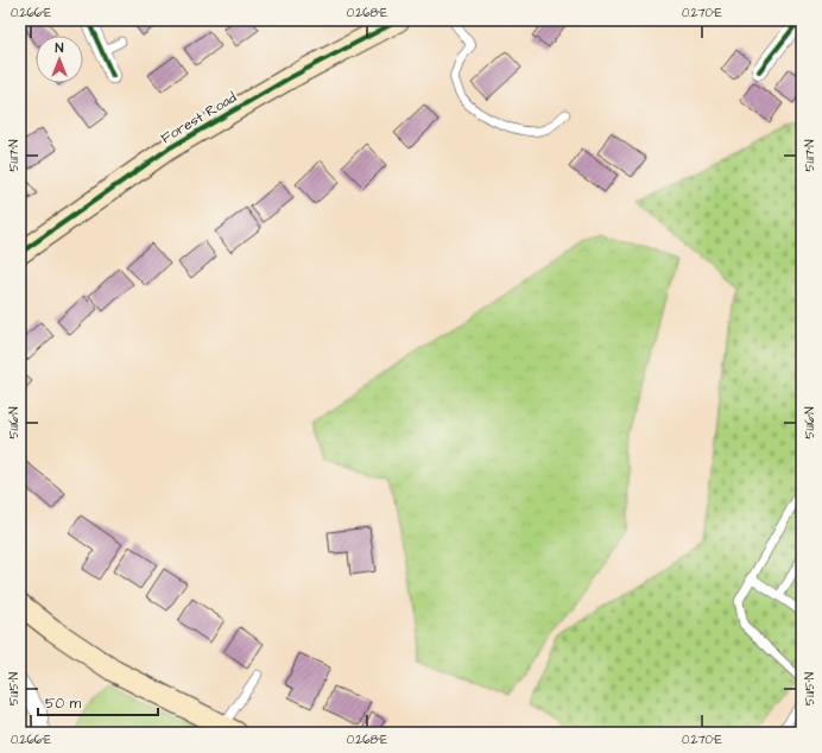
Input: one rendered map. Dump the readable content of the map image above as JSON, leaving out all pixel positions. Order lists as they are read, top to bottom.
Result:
{
  "streets": {
    "street": ["Forest Road"]
  },
  "scale_bar": "50 m",
  "north": "top",
  "coordinates": [
    "0.266°E",
    "0.268°E",
    "0.270°E",
    "51.117°N",
    "51.116°N",
    "51.115°N"
  ]
}
